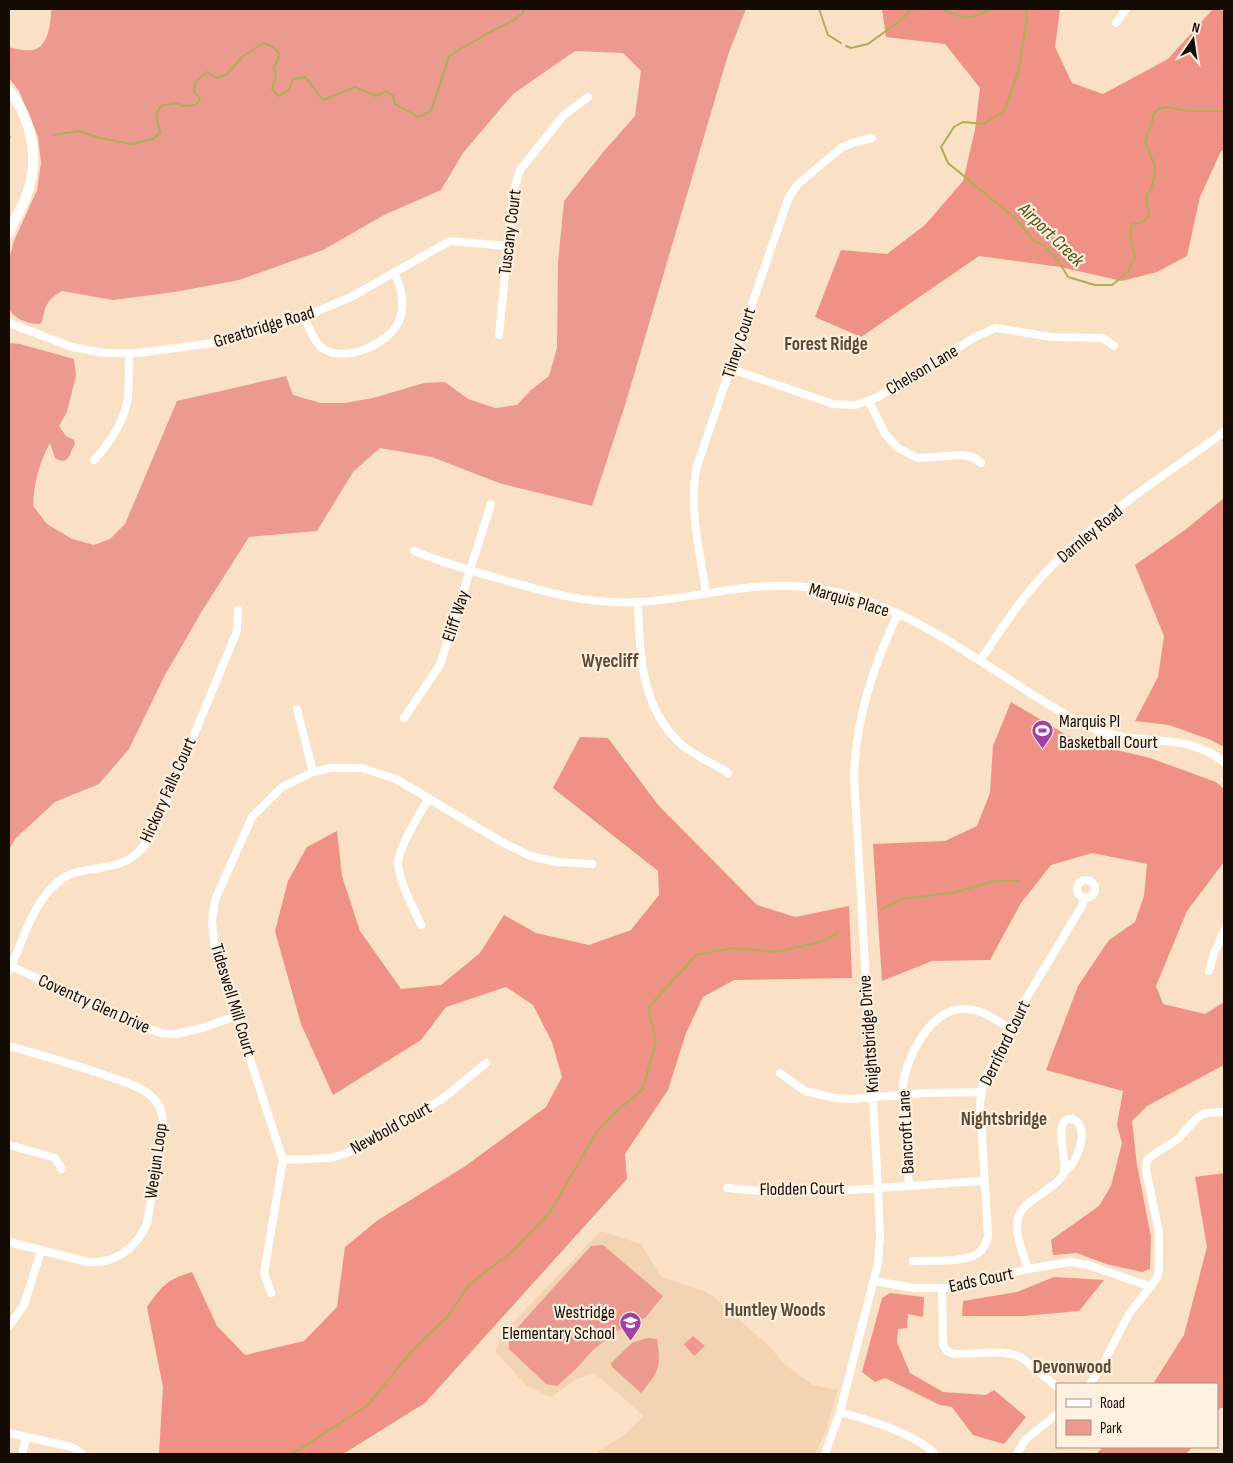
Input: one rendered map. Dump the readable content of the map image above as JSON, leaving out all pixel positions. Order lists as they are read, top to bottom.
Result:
{
  "streets": {
    "street": [
      "Tuscany Court",
      "Greatbridge Road",
      "Tilney Court",
      "Chelson Lane",
      "Darnley Road",
      "Marquis Place",
      "Eliff Way",
      "Hickory Falls Court",
      "Tideswell Mill Court",
      "Coventry Glen Drive",
      "Knightsbridge Drive",
      "Derriford Court",
      "Newbold Court",
      "Bancroft Lane",
      "Weejun Loop",
      "Flodden Court",
      "Eads Court"
    ]
  },
  "crossings": [
    ["Tuscany Court", "Greatbridge Road"],
    ["Tilney Court", "Chelson Lane"],
    ["Tilney Court", "Marquis Place"],
    ["Darnley Road", "Marquis Place"],
    ["Marquis Place", "Eliff Way"],
    ["Marquis Place", "Knightsbridge Drive"],
    ["Hickory Falls Court", "Coventry Glen Drive"],
    ["Tideswell Mill Court", "Coventry Glen Drive"],
    ["Tideswell Mill Court", "Newbold Court"],
    ["Knightsbridge Drive", "Flodden Court"],
    ["Knightsbridge Drive", "Eads Court"],
    ["Derriford Court", "Bancroft Lane"],
    ["Derriford Court", "Flodden Court"],
    ["Bancroft Lane", "Flodden Court"]
  ],
  "districts": [
    "Forest Ridge",
    "Wyecliff",
    "Nightsbridge",
    "Huntley Woods",
    "Devonwood"
  ],
  "water": ["Airport Creek"],
  "places": {
    "sports": ["Marquis Pl Basketball Court"],
    "school or university": ["Westridge Elementary School"]
  },
  "legend": ["Road", "Park"],
  "north": "top"
}
